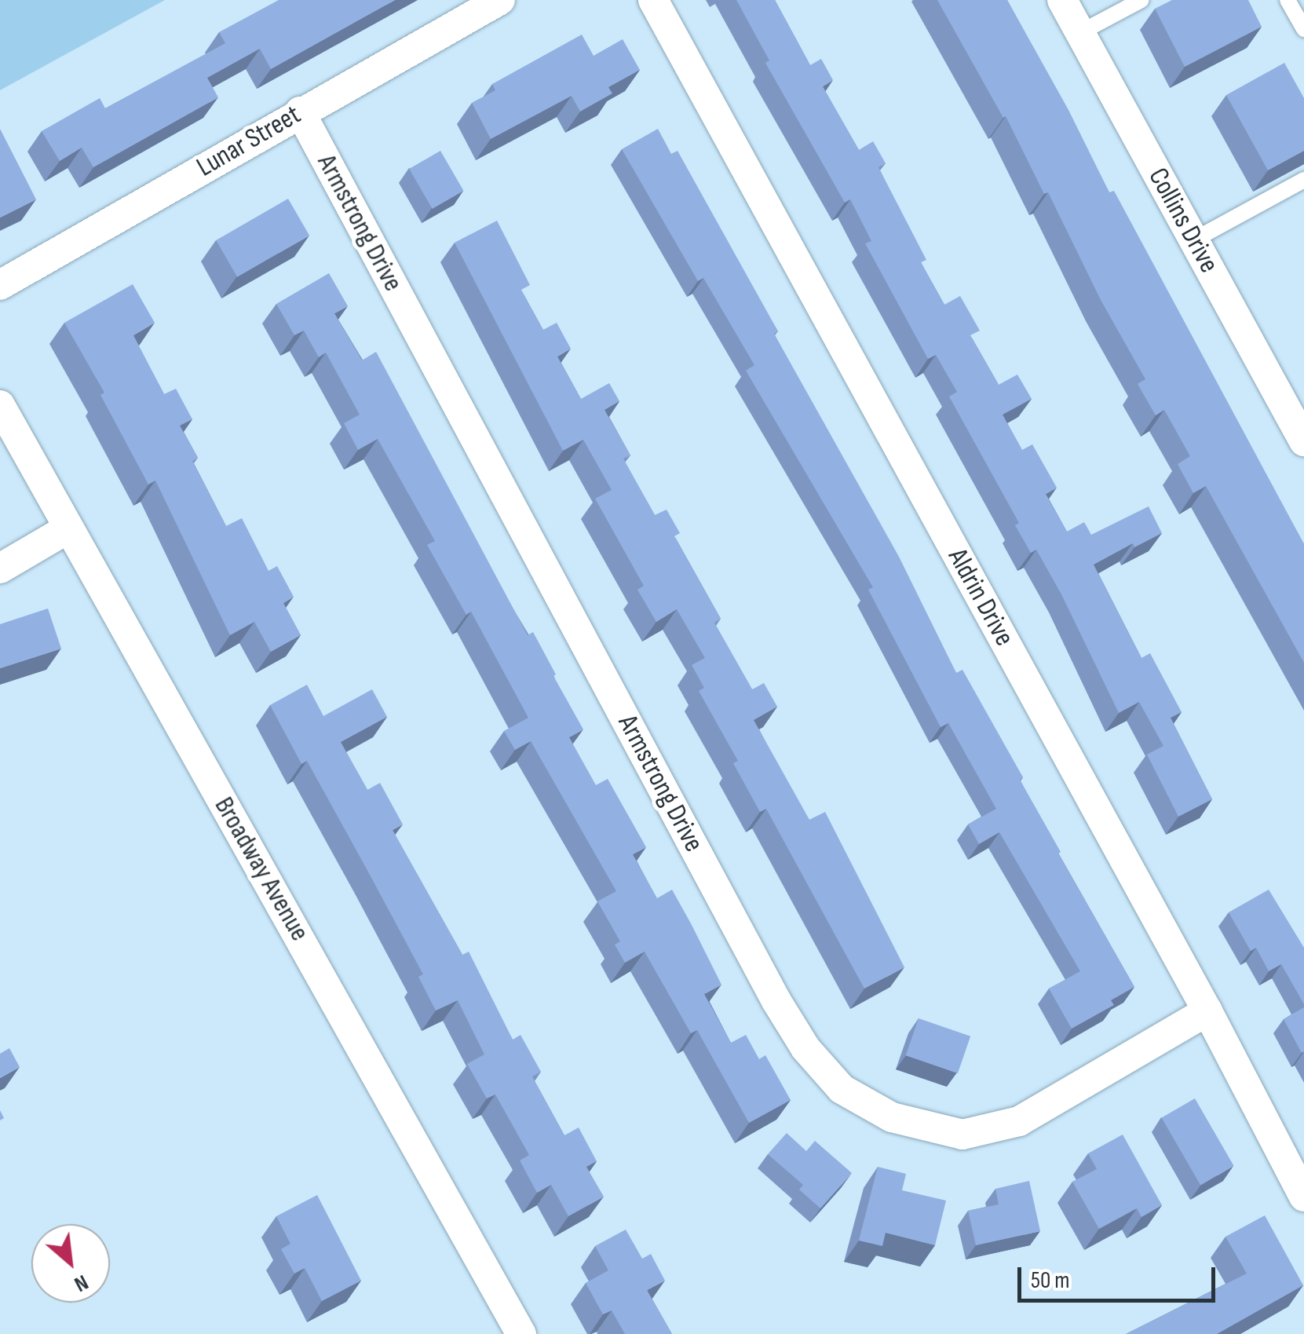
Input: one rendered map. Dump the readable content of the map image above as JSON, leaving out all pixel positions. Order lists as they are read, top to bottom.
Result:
{
  "streets": {
    "street": [
      "Lunar Street",
      "Collins Drive",
      "Armstrong Drive",
      "Aldrin Drive",
      "Broadway Avenue"
    ]
  },
  "crossings": [
    ["Lunar Street", "Armstrong Drive"],
    ["Armstrong Drive", "Aldrin Drive"]
  ],
  "scale_bar": "50 m",
  "north": "bottom right"
}
